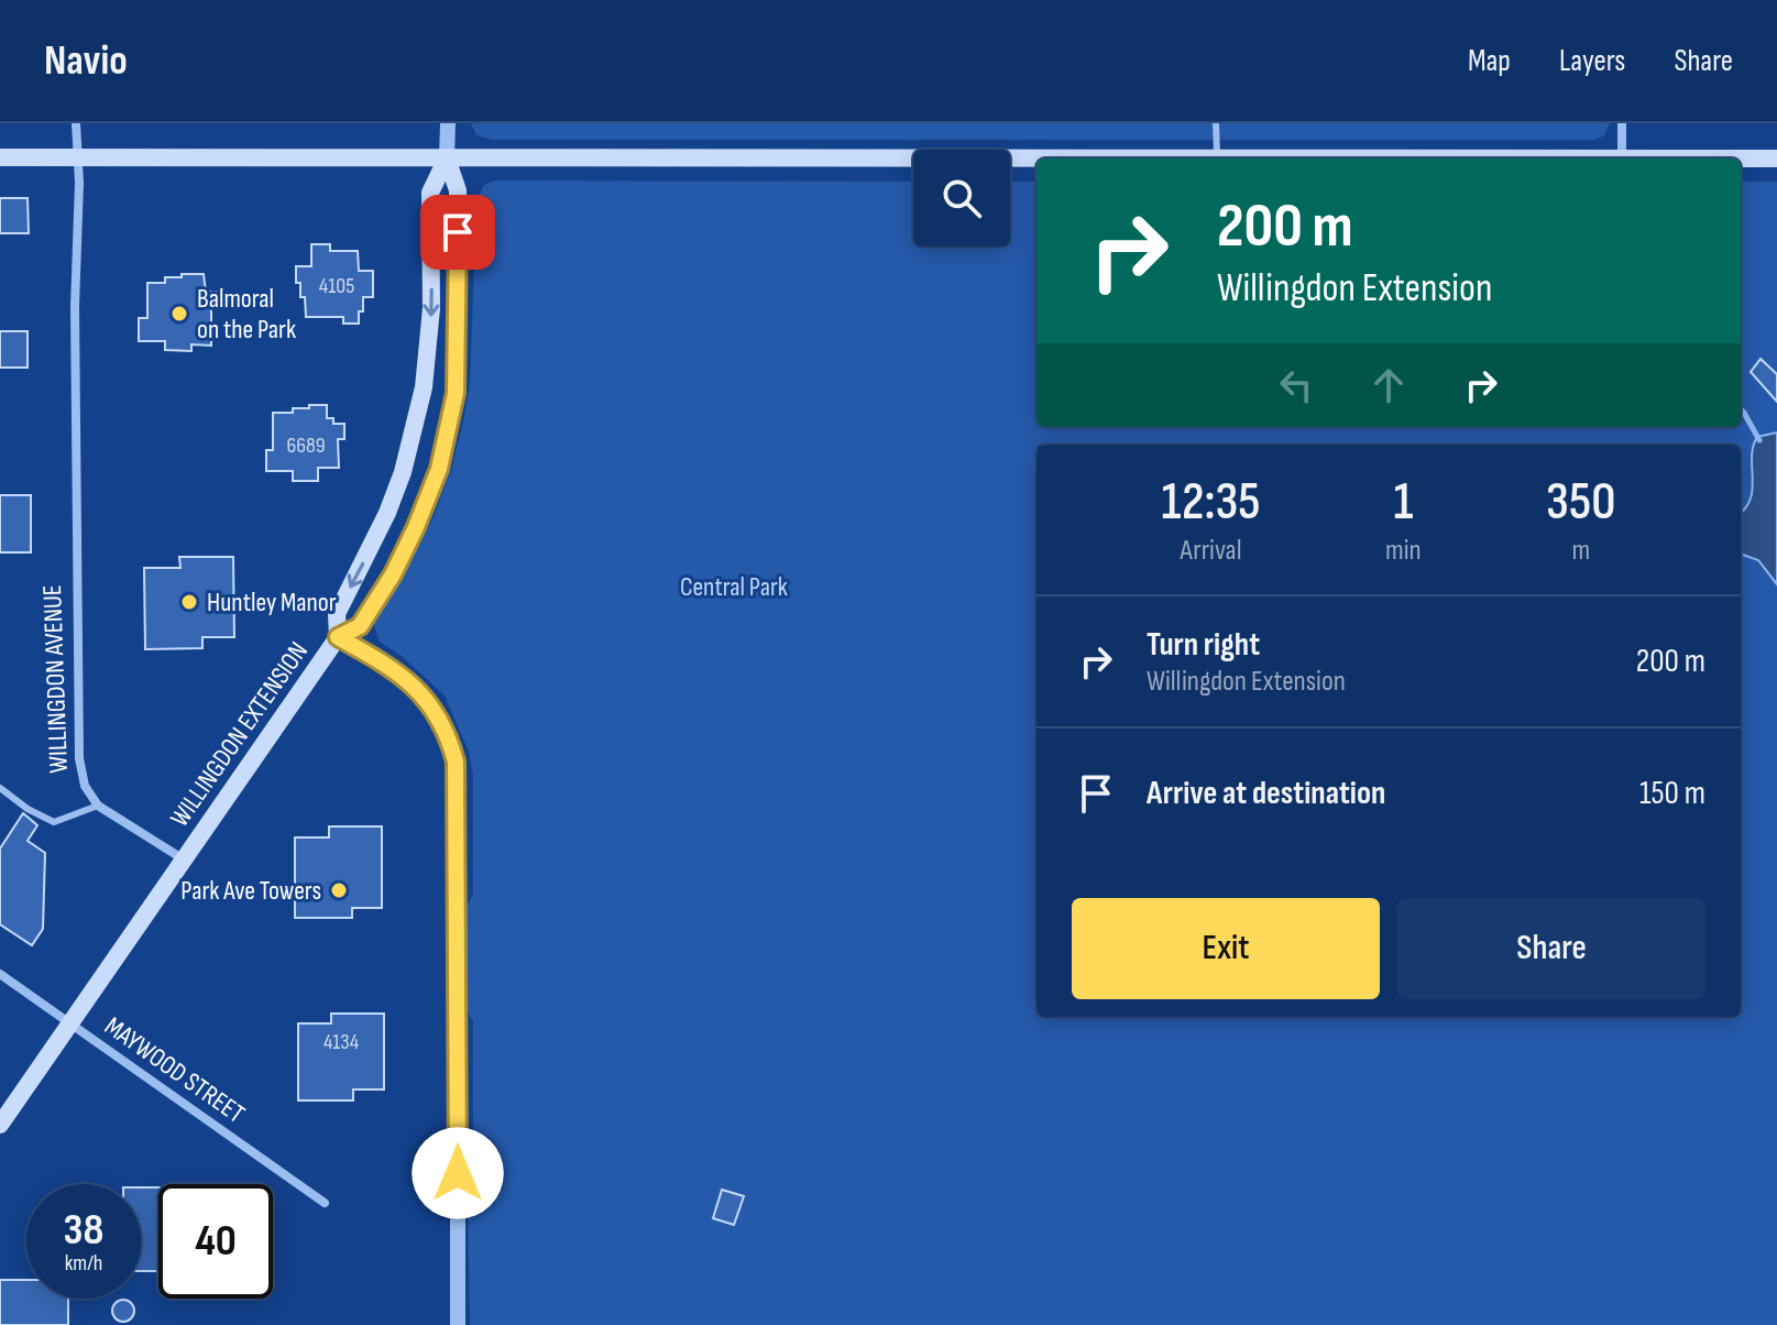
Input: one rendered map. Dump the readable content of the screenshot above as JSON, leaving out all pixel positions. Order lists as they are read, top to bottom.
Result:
{
  "streets": {
    "main road": ["WILLINGDON EXTENSION"],
    "street": ["WILLINGDON AVENUE", "MAYWOOD STREET"]
  },
  "parks": ["Central Park"],
  "places": ["Balmoral on the Park", "Huntley Manor", "Park Ave Towers"],
  "house_numbers": ["4105", "6689", "4134"],
  "page": {
    "header": "Navio",
    "nav": ["Map", "Layers", "Share"],
    "turn": ["200 m", "Willingdon Extension"],
    "eta": [
      "12:35",
      "Arrival",
      "1",
      "min",
      "350",
      "m"
    ],
    "list": [
      {
        "name": "Turn right",
        "note": "Willingdon Extension",
        "value": "200 m"
      },
      {
        "name": "Arrive at destination",
        "value": "150 m"
      }
    ],
    "buttons": ["Exit", "Share"],
    "speed": "38 km/h",
    "limit": "40"
  }
}
